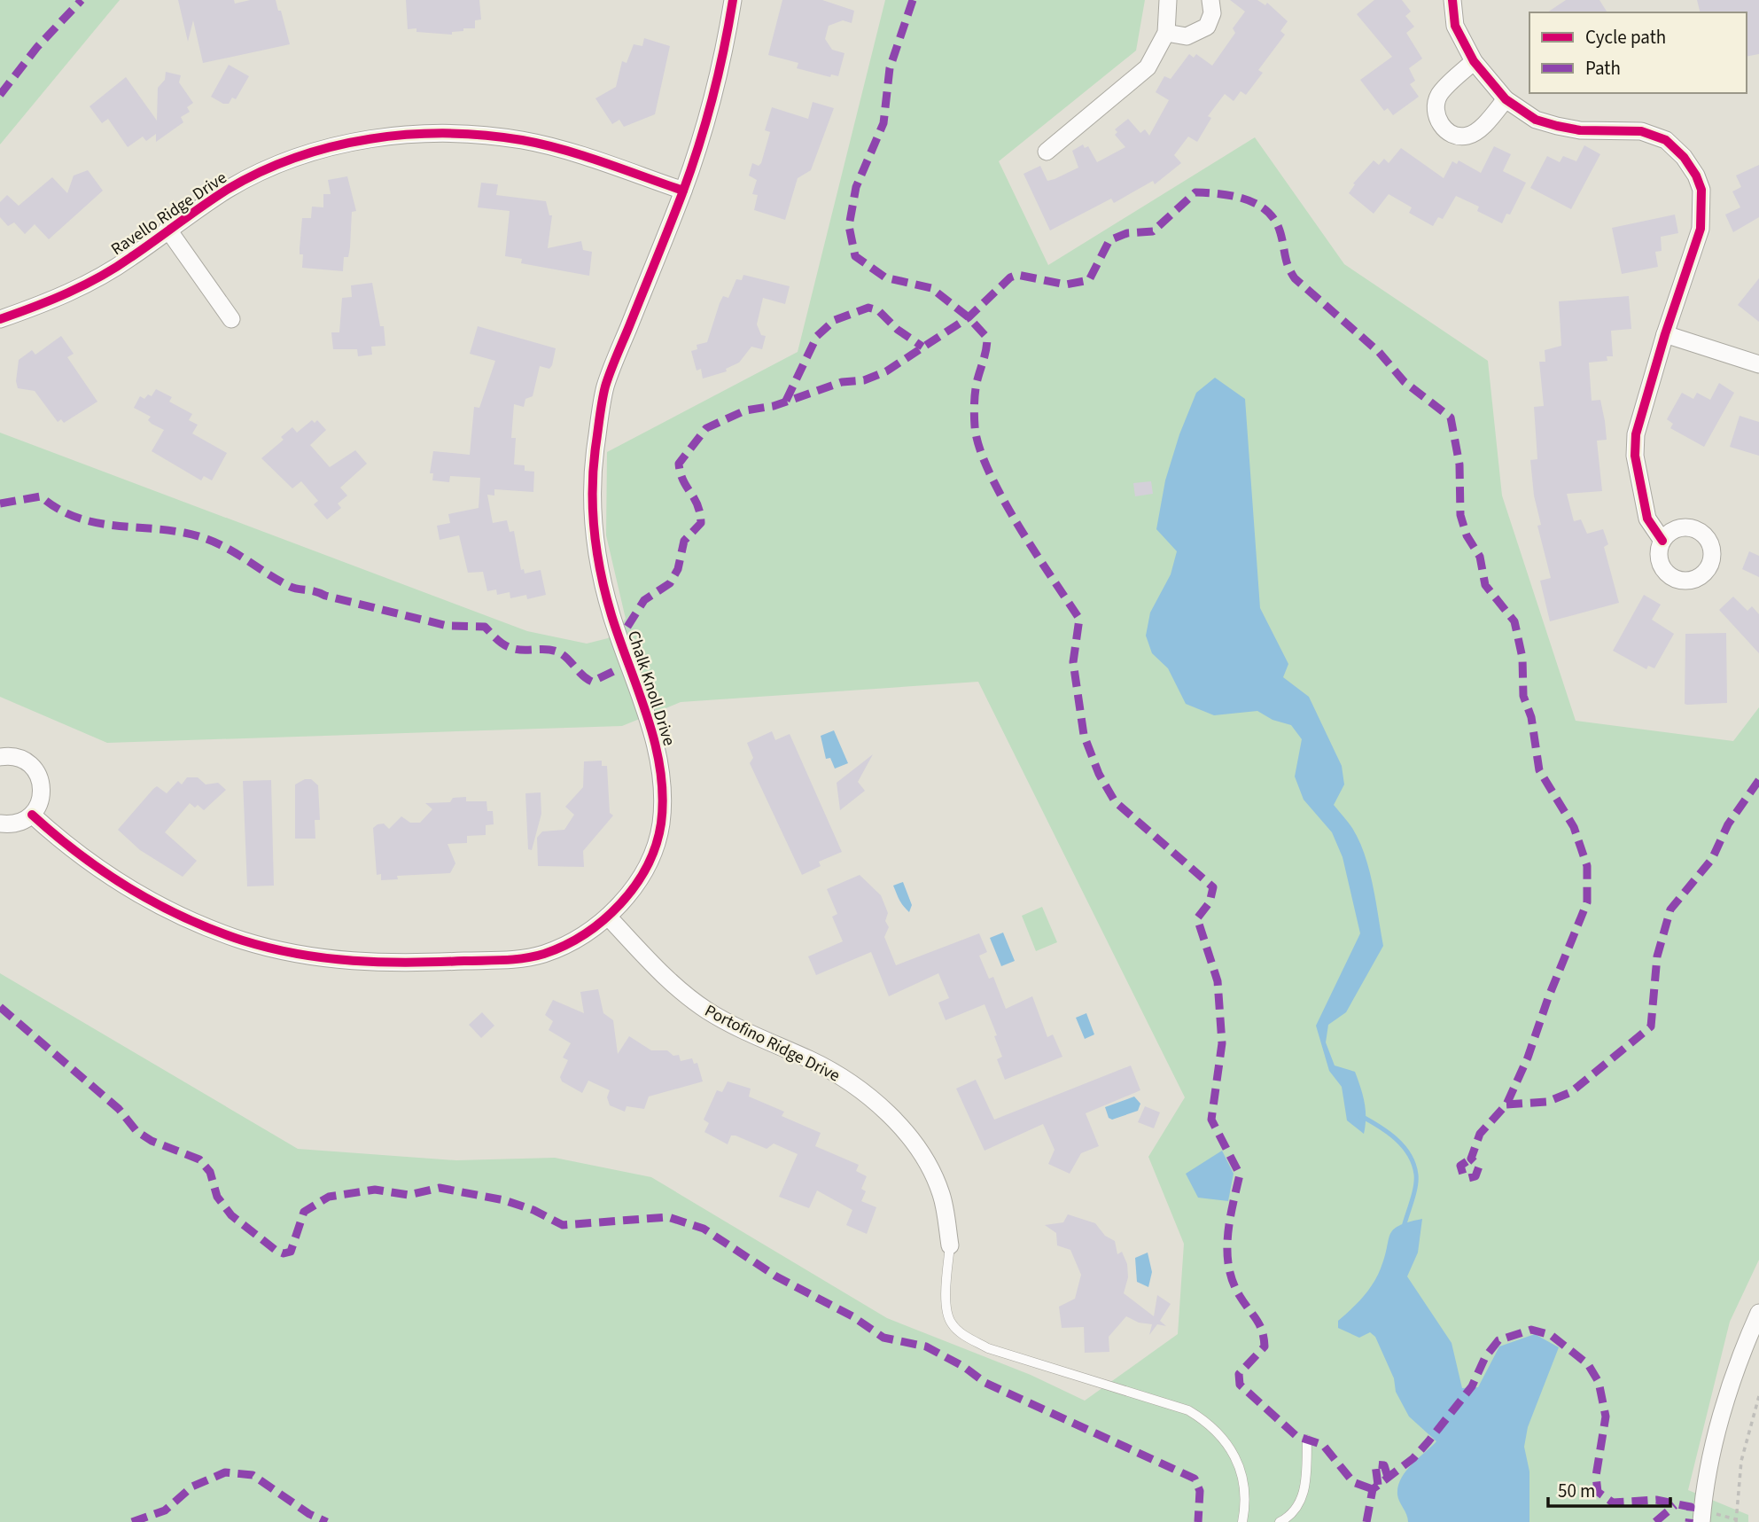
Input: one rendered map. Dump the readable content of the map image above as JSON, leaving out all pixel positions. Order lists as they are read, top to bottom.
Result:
{
  "streets": {
    "street": ["Ravello Ridge Drive", "Chalk Knoll Drive", "Portofino Ridge Drive"]
  },
  "crossings": [
    ["Ravello Ridge Drive", "Chalk Knoll Drive"],
    ["Chalk Knoll Drive", "Portofino Ridge Drive"]
  ],
  "legend": ["Cycle path", "Path"],
  "scale_bar": "50 m"
}
